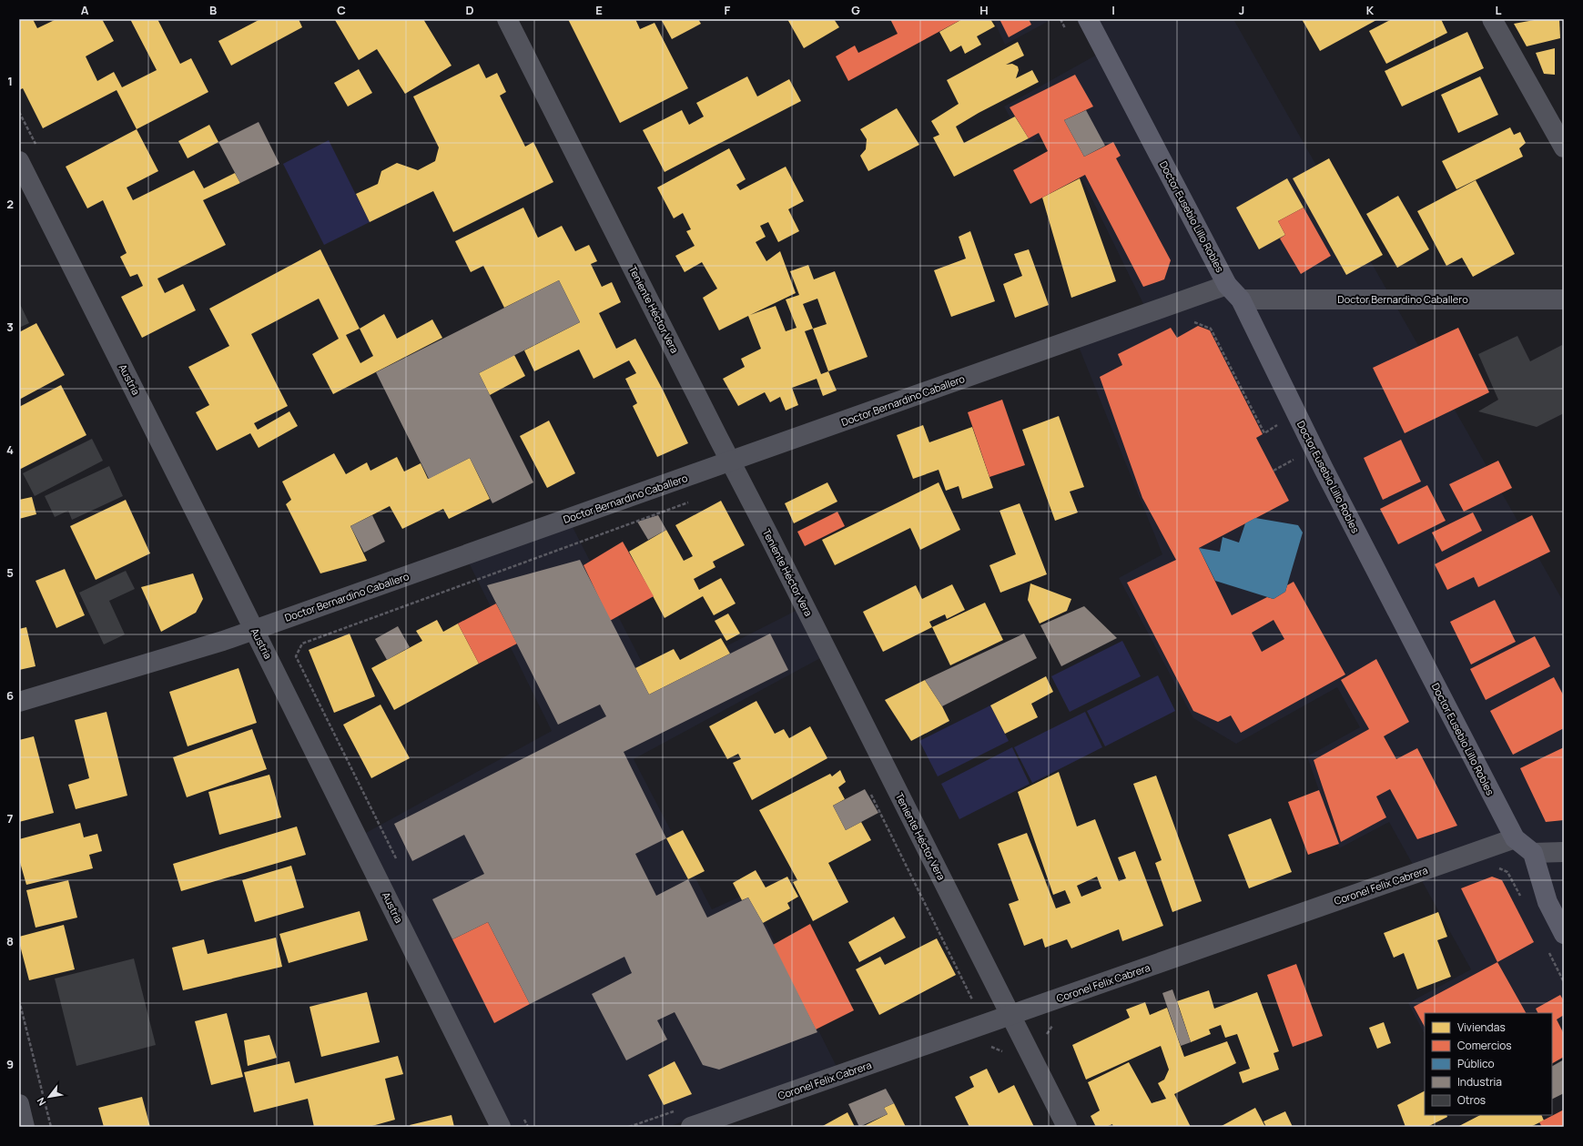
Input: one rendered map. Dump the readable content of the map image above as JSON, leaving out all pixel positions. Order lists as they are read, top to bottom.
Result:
{
  "streets": {
    "main road": ["Doctor Eusebio Lillo Robles"],
    "street": [
      "Doctor Bernardino Caballero",
      "Teniente Héctor Vera",
      "Austria",
      "Coronel Felix Cabrera"
    ]
  },
  "crossings": [
    ["Doctor Eusebio Lillo Robles", "Doctor Bernardino Caballero"],
    ["Doctor Eusebio Lillo Robles", "Coronel Felix Cabrera"],
    ["Doctor Bernardino Caballero", "Teniente Héctor Vera"],
    ["Doctor Bernardino Caballero", "Austria"],
    ["Teniente Héctor Vera", "Coronel Felix Cabrera"]
  ],
  "legend": [
    "Viviendas",
    "Comercios",
    "Público",
    "Industria",
    "Otros"
  ],
  "north": "bottom left",
  "grid": {
    "columns": [
      "A",
      "B",
      "C",
      "D",
      "E",
      "F",
      "G",
      "H",
      "I",
      "J",
      "K",
      "L"
    ],
    "rows": [
      "1",
      "2",
      "3",
      "4",
      "5",
      "6",
      "7",
      "8",
      "9"
    ]
  }
}
